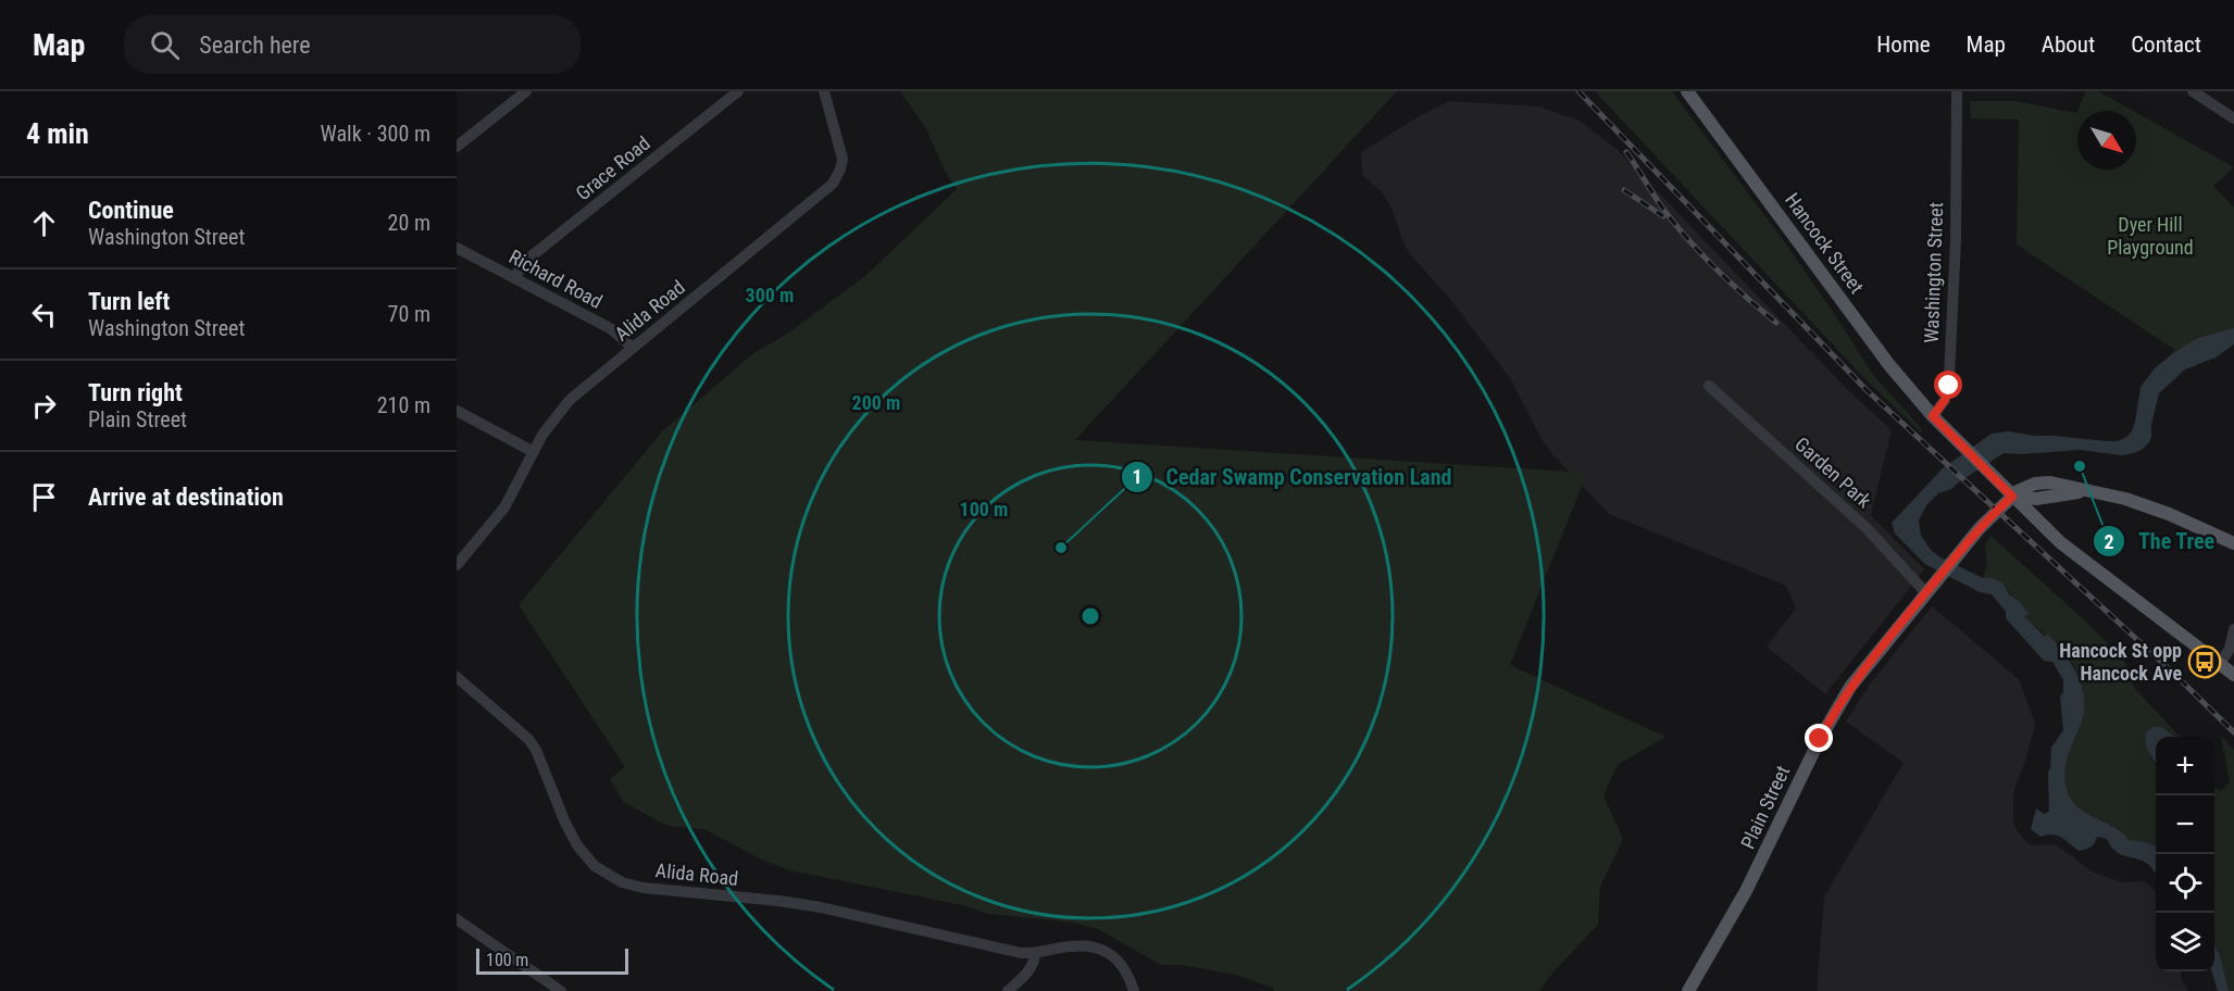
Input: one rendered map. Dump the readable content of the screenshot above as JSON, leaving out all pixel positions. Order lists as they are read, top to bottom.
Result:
{
  "streets": {
    "main road": ["Hancock Street", "Plain Street"],
    "street": [
      "Grace Road",
      "Washington Street",
      "Richard Road",
      "Alida Road",
      "Garden Park"
    ]
  },
  "crossings": [
    ["Grace Road", "Richard Road"],
    ["Hancock Street", "Washington Street"],
    ["Richard Road", "Alida Road"],
    ["Garden Park", "Plain Street"]
  ],
  "parks": ["Dyer Hill Playground"],
  "places": {
    "other": ["The Tree", "Cedar Swamp Conservation Land"],
    "bus stop": ["Hancock St opp Hancock Ave"]
  },
  "scale_bar": "100 m",
  "north": "bottom right",
  "page": {
    "header": "Map",
    "search": "Search here",
    "nav": [
      "Home",
      "Map",
      "About",
      "Contact"
    ],
    "heading": ["4 min", "Walk · 300 m"],
    "list": [
      ["Continue", "Washington Street", "20 m"],
      ["Turn left", "Washington Street", "70 m"],
      ["Turn right", "Plain Street", "210 m"],
      "Arrive at destination"
    ],
    "map_buttons": ["+", "−"],
    "scale": "100 m"
  },
  "rings": ["300 m", "200 m", "100 m"]
}
